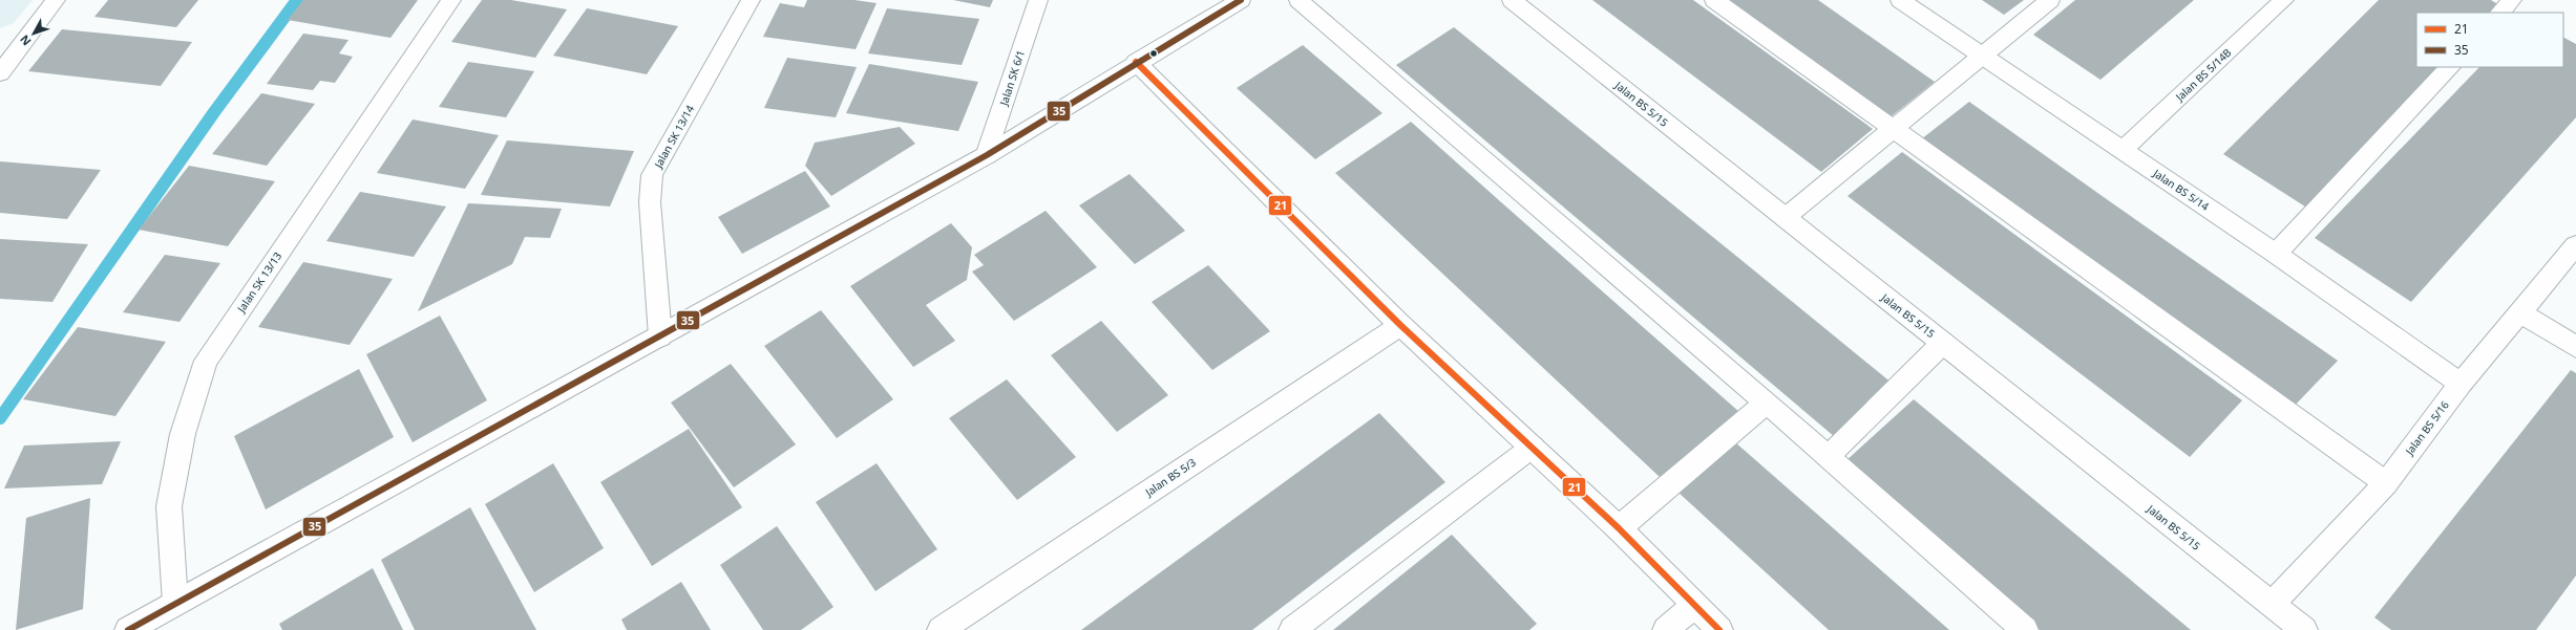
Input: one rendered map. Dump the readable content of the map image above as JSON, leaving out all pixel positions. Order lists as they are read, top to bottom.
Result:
{
  "streets": {
    "street": [
      "Jalan BS 5/14B",
      "Jalan SK 6/1",
      "Jalan BS 5/15",
      "Jalan SK 13/14",
      "Jalan BS 5/14",
      "Jalan SK 13/13",
      "Jalan BS 5/16",
      "Jalan BS 5/3"
    ]
  },
  "crossings": [
    ["Jalan BS 5/14B", "Jalan BS 5/14"],
    ["Jalan BS 5/15", "Jalan BS 5/16"],
    ["Jalan BS 5/14", "Jalan BS 5/16"]
  ],
  "lines": ["transit line 35", "transit line 21"],
  "legend": ["21", "35"],
  "north": "bottom left"
}
